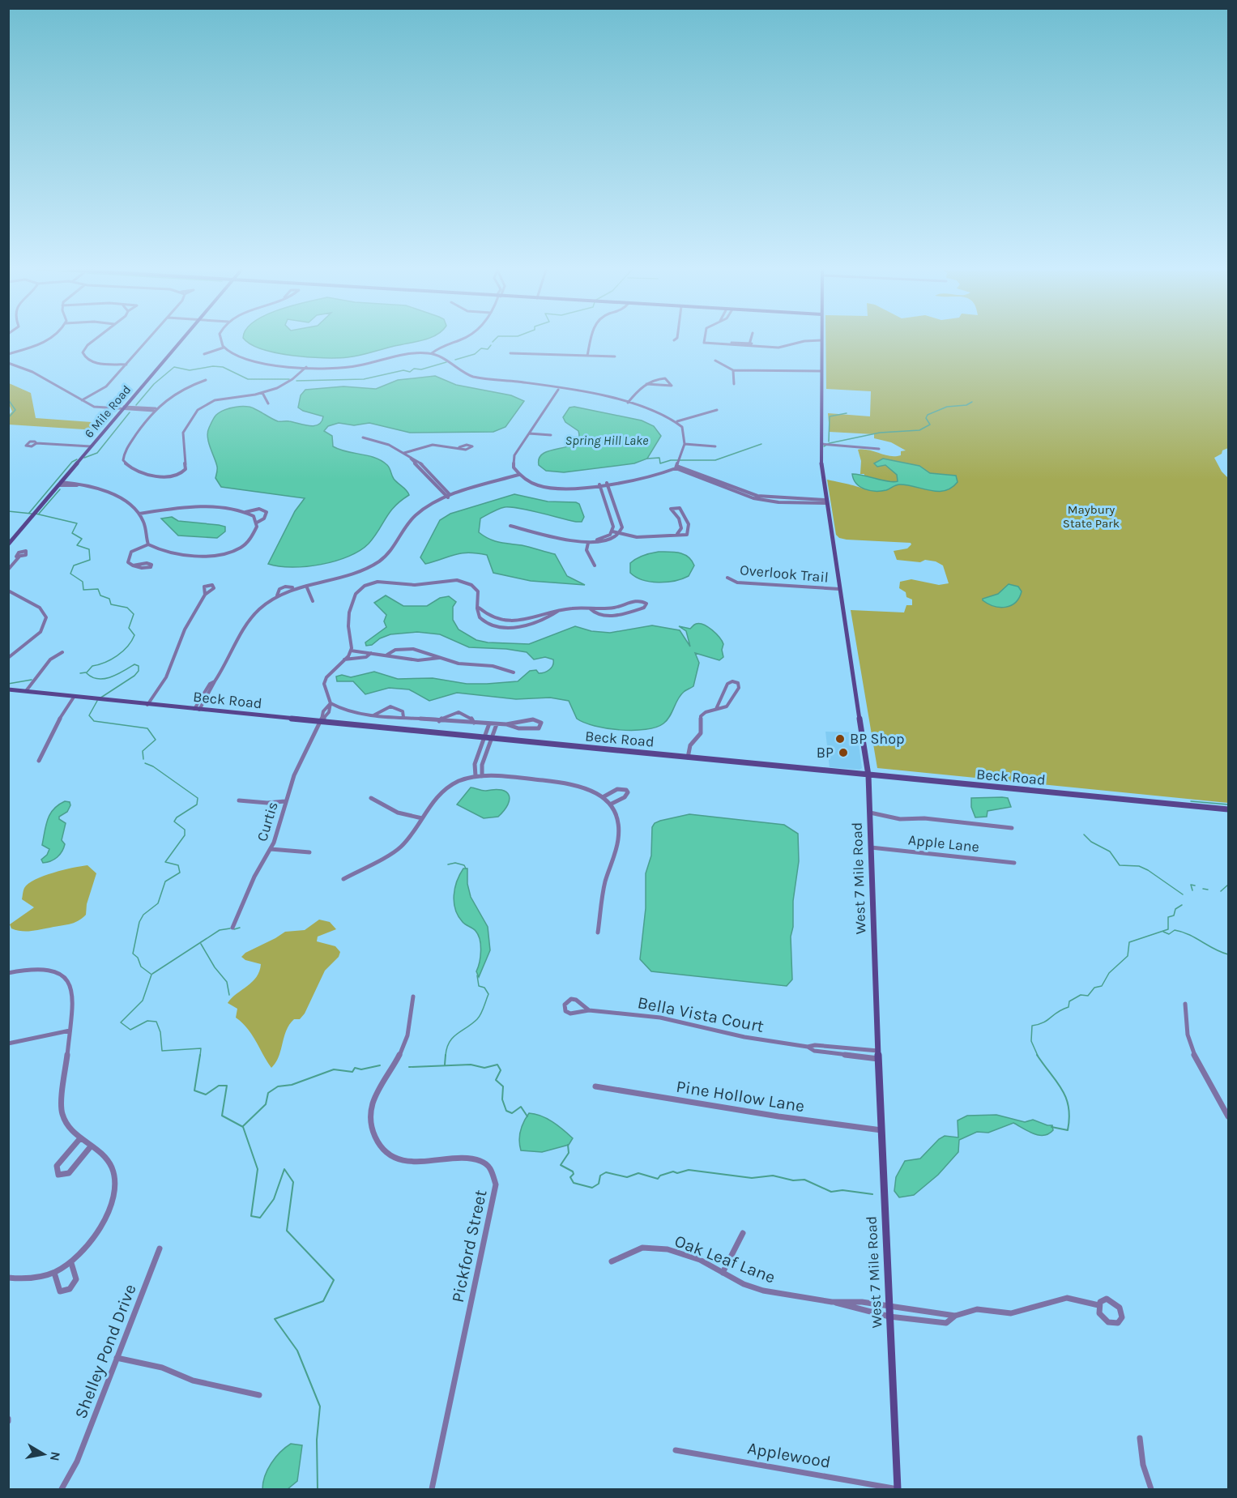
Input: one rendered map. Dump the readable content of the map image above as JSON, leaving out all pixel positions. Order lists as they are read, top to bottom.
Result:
{
  "streets": {
    "street": [
      "6 Mile Road",
      "Overlook Trail",
      "Beck Road",
      "Curtis",
      "Apple Lane",
      "West 7 Mile Road",
      "Bella Vista Court",
      "Pine Hollow Lane",
      "Pickford Street",
      "Oak Leaf Lane",
      "Shelley Pond Drive",
      "Applewood"
    ]
  },
  "crossings": [
    ["Overlook Trail", "West 7 Mile Road"],
    ["Beck Road", "Curtis"],
    ["Beck Road", "West 7 Mile Road"],
    ["Apple Lane", "West 7 Mile Road"],
    ["West 7 Mile Road", "Bella Vista Court"],
    ["West 7 Mile Road", "Pine Hollow Lane"],
    ["West 7 Mile Road", "Oak Leaf Lane"],
    ["West 7 Mile Road", "Applewood"]
  ],
  "water": ["Spring Hill Lake"],
  "parks": ["Maybury State Park"],
  "places": ["BP Shop", "BP"],
  "north": "right"
}
